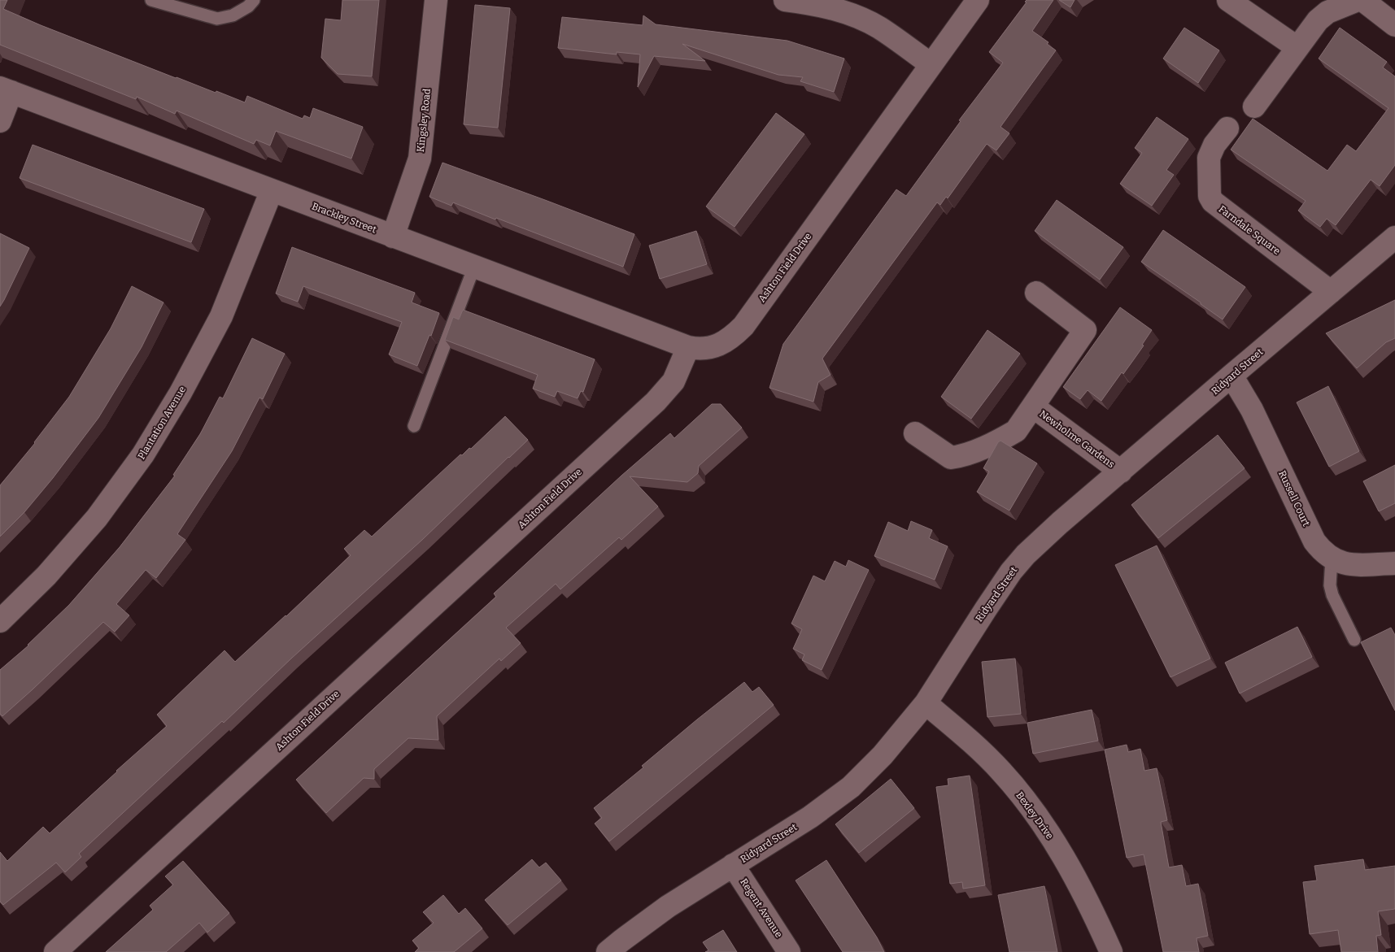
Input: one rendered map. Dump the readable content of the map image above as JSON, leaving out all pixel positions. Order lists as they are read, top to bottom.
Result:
{
  "streets": {
    "street": [
      "Kingsley Road",
      "Brackley Street",
      "Farndale Square",
      "Ashton Field Drive",
      "Ridyard Street",
      "Plantation Avenue",
      "Newholme Gardens",
      "Russell Court",
      "Bexley Drive",
      "Regent Avenue"
    ]
  },
  "crossings": [
    ["Kingsley Road", "Brackley Street"],
    ["Brackley Street", "Ashton Field Drive"],
    ["Brackley Street", "Plantation Avenue"],
    ["Farndale Square", "Ridyard Street"],
    ["Ridyard Street", "Newholme Gardens"],
    ["Ridyard Street", "Russell Court"],
    ["Ridyard Street", "Bexley Drive"],
    ["Ridyard Street", "Regent Avenue"]
  ]
}
